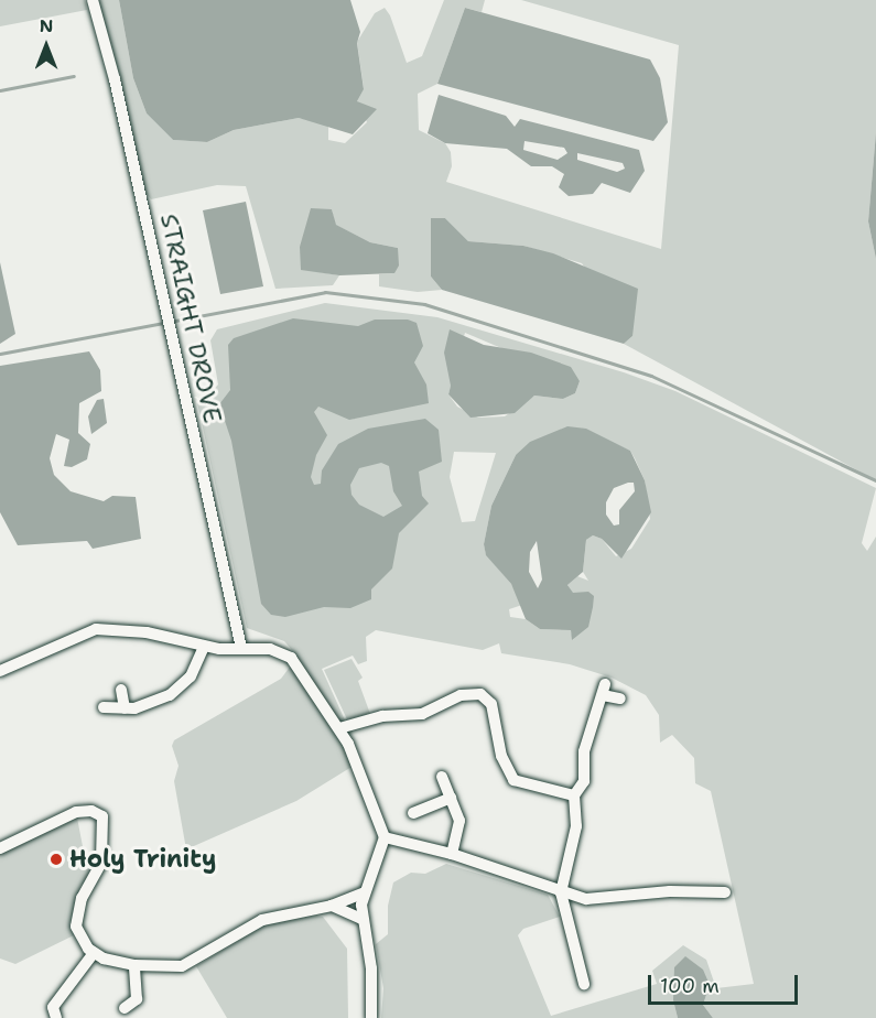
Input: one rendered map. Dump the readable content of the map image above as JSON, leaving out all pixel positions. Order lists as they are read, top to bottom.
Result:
{
  "streets": {
    "street": ["STRAIGHT DROVE"]
  },
  "places": ["Holy Trinity"],
  "scale_bar": "100 m",
  "north": "top"
}
